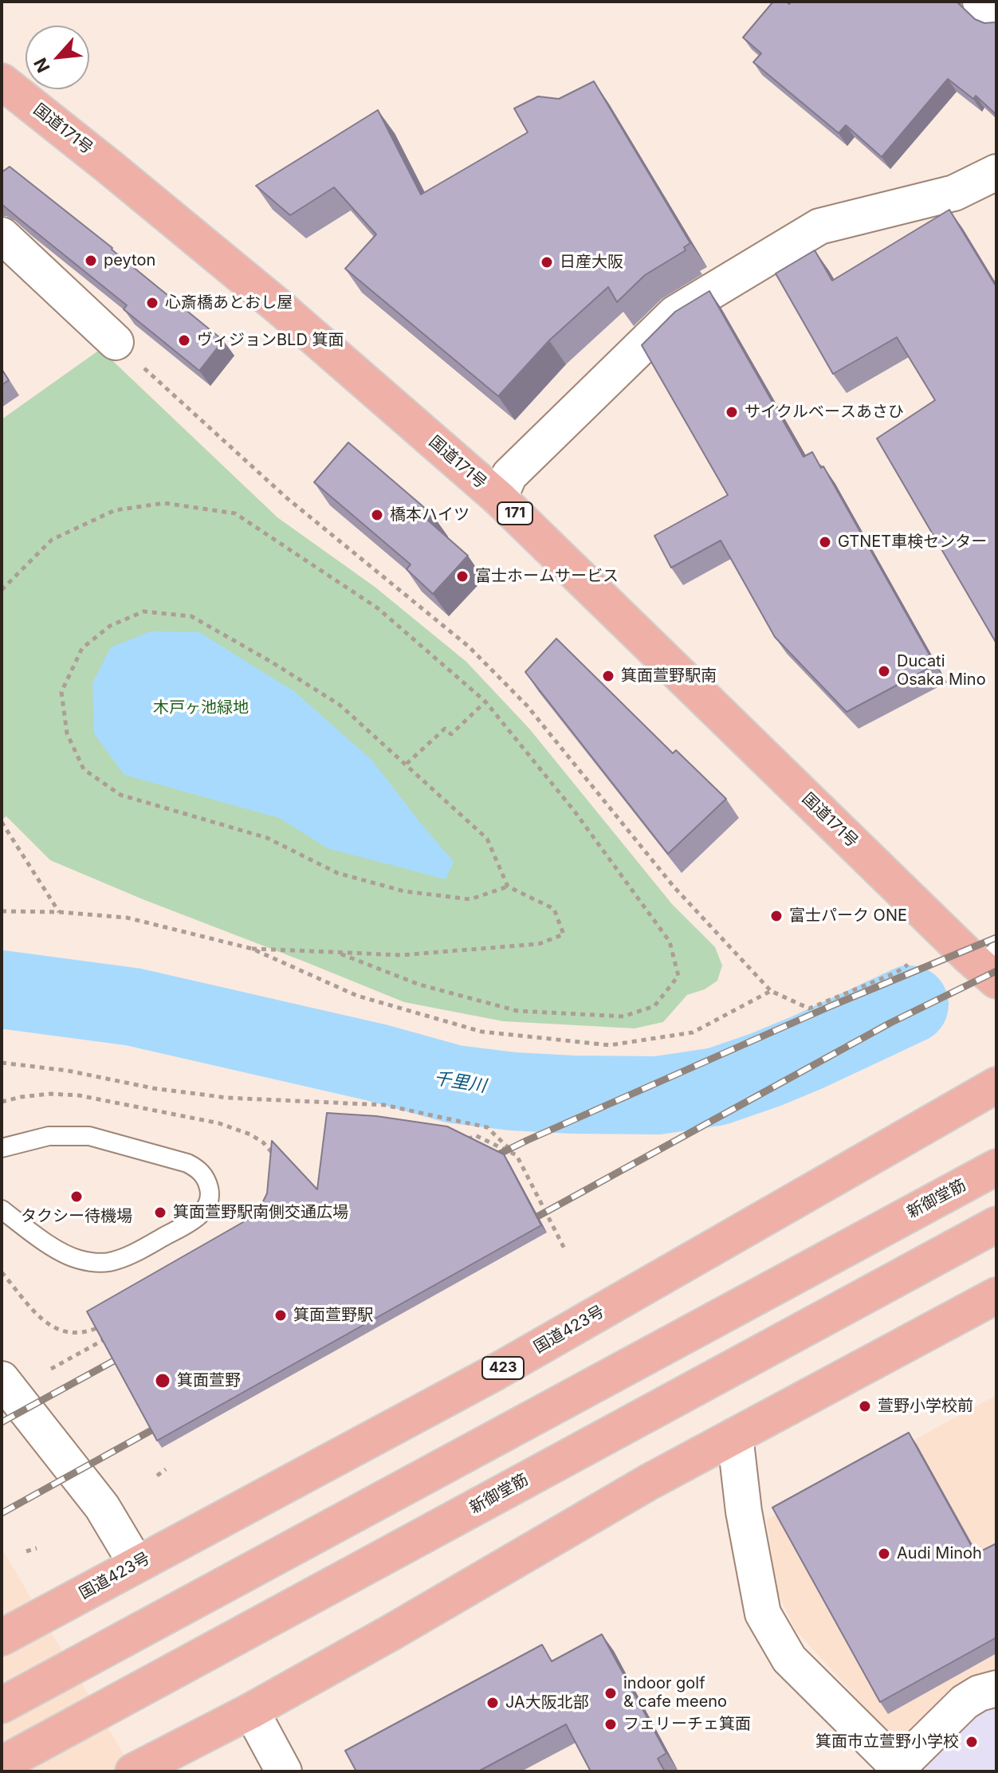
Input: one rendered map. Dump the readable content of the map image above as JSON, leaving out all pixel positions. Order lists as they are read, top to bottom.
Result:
{
  "streets": {
    "highway": [
      "国道171号",
      "171",
      "新御堂筋",
      "国道423号",
      "423"
    ]
  },
  "water": ["千里川"],
  "parks": ["木戸ヶ池緑地"],
  "places": [
    "peyton",
    "日産大阪",
    "心斎橋あとおし屋",
    "ヴィジョンBLD 箕面",
    "サイクルベースあさひ",
    "橋本ハイツ",
    "GTNET車検センター",
    "富士ホームサービス",
    "Ducati Osaka Mino",
    "箕面萱野駅南",
    "富士パーク ONE",
    "タクシー待機場",
    "箕面萱野駅南側交通広場",
    "箕面萱野駅",
    "箕面萱野",
    "萱野小学校前",
    "Audi Minoh",
    "indoor golf & cafe meeno",
    "JA大阪北部",
    "フェリーチェ箕面",
    "箕面市立萱野小学校"
  ],
  "north": "bottom left"
}
